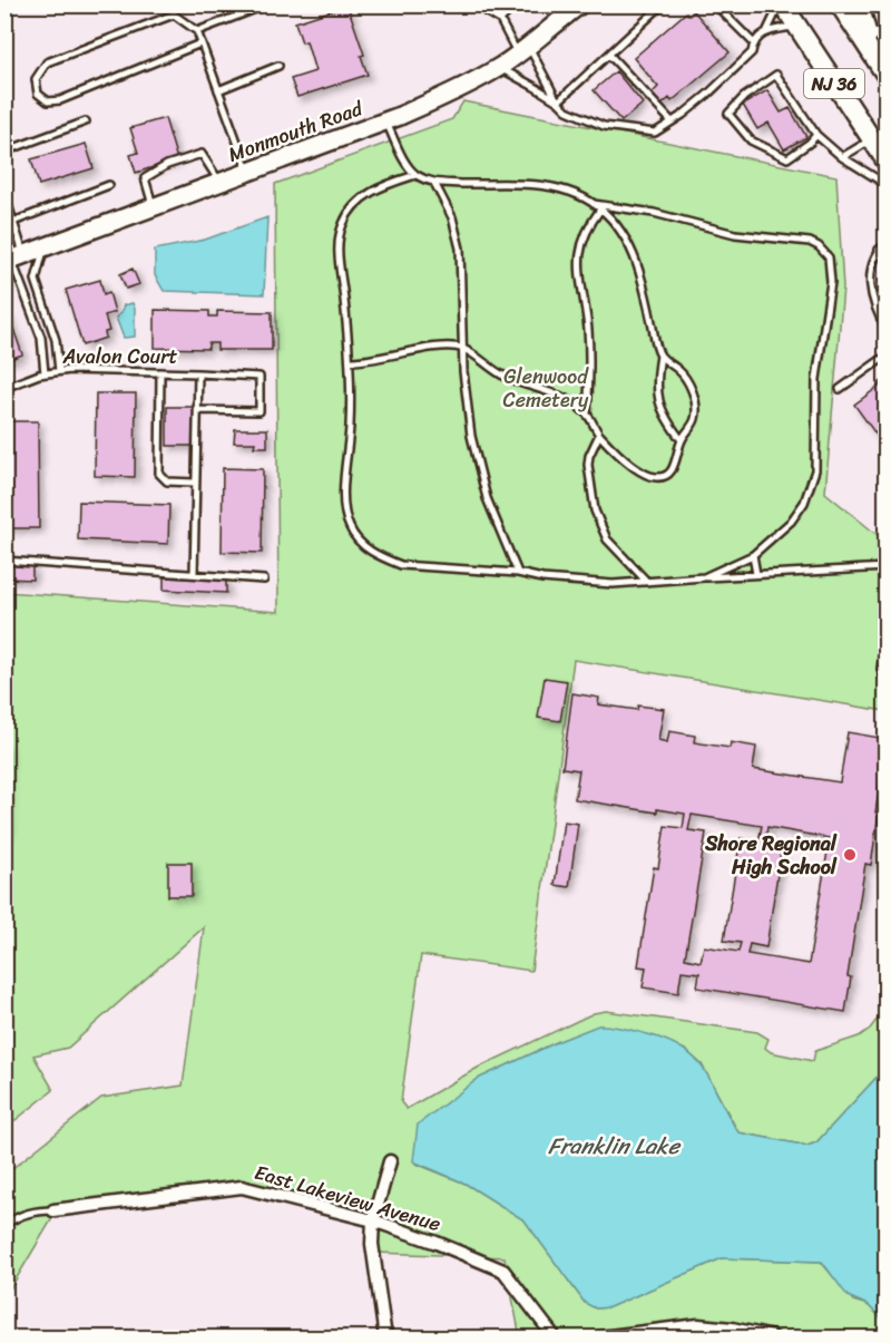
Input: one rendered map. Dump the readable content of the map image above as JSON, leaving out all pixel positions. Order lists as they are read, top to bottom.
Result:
{
  "streets": {
    "highway": ["NJ 36"],
    "main road": ["Monmouth Road"],
    "street": ["East Lakeview Avenue"],
    "lane": ["Avalon Court"]
  },
  "water": ["Franklin Lake"],
  "parks": ["Glenwood Cemetery"],
  "places": ["Shore Regional High School"]
}
